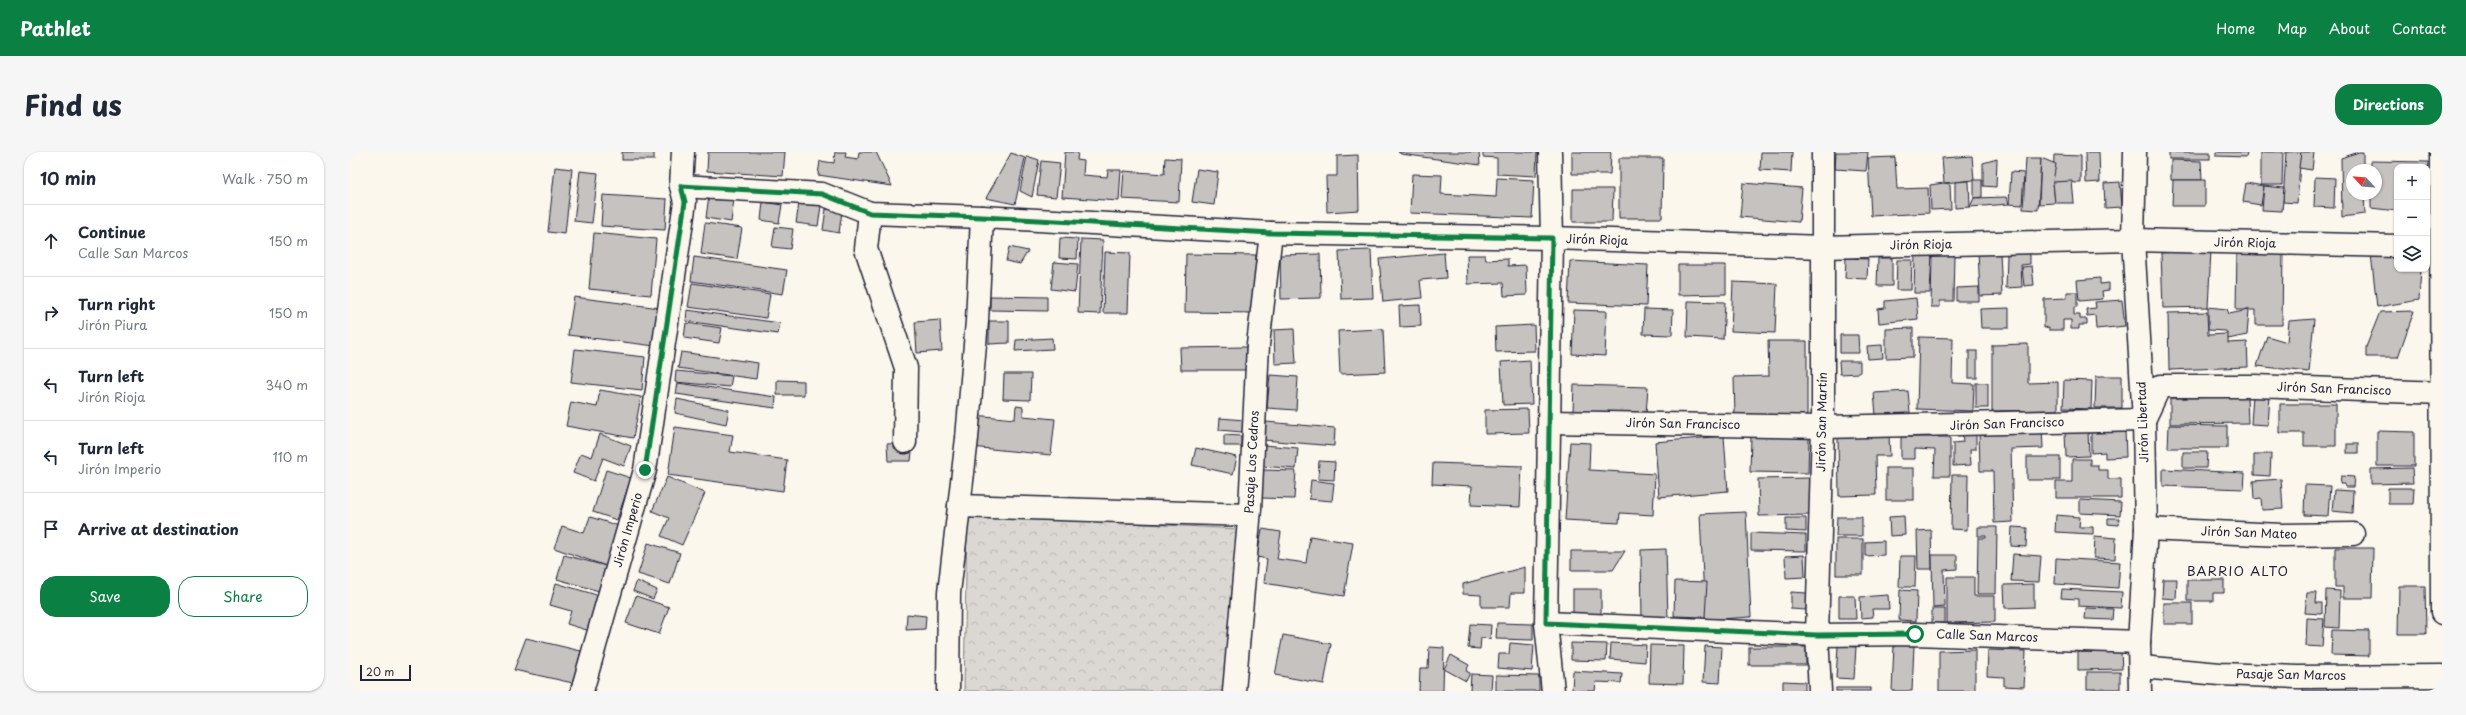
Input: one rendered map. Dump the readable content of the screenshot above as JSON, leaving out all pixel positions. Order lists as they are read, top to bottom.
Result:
{
  "streets": {
    "street": [
      "Jirón Rioja",
      "Jirón San Francisco",
      "Jirón San Martín",
      "Jirón Libertad",
      "Pasaje Los Cedros",
      "Jirón Imperio",
      "Jirón San Mateo",
      "Calle San Marcos",
      "Pasaje San Marcos"
    ]
  },
  "crossings": [
    ["Jirón Rioja", "Jirón San Martín"],
    ["Jirón Rioja", "Jirón Libertad"],
    ["Jirón Rioja", "Pasaje Los Cedros"],
    ["Jirón Rioja", "Jirón Imperio"],
    ["Jirón San Francisco", "Jirón San Martín"],
    ["Jirón San Francisco", "Jirón Libertad"],
    ["Jirón San Martín", "Calle San Marcos"],
    ["Jirón Libertad", "Jirón San Mateo"],
    ["Jirón Libertad", "Calle San Marcos"],
    ["Jirón Libertad", "Pasaje San Marcos"]
  ],
  "districts": ["BARRIO ALTO"],
  "scale_bar": "20 m",
  "north": "top left",
  "page": {
    "header": "Pathlet",
    "nav": [
      "Home",
      "Map",
      "About",
      "Contact"
    ],
    "title": "Find us",
    "buttons": [
      "Directions",
      ["Save", "Share"]
    ],
    "heading": ["10 min", "Walk · 750 m"],
    "map_buttons": ["+", "−"],
    "list": [
      ["Continue", "Calle San Marcos", "150 m"],
      ["Turn right", "Jirón Piura", "150 m"],
      ["Turn left", "Jirón Rioja", "340 m"],
      ["Turn left", "Jirón Imperio", "110 m"],
      "Arrive at destination"
    ],
    "scale": "20 m"
  }
}
